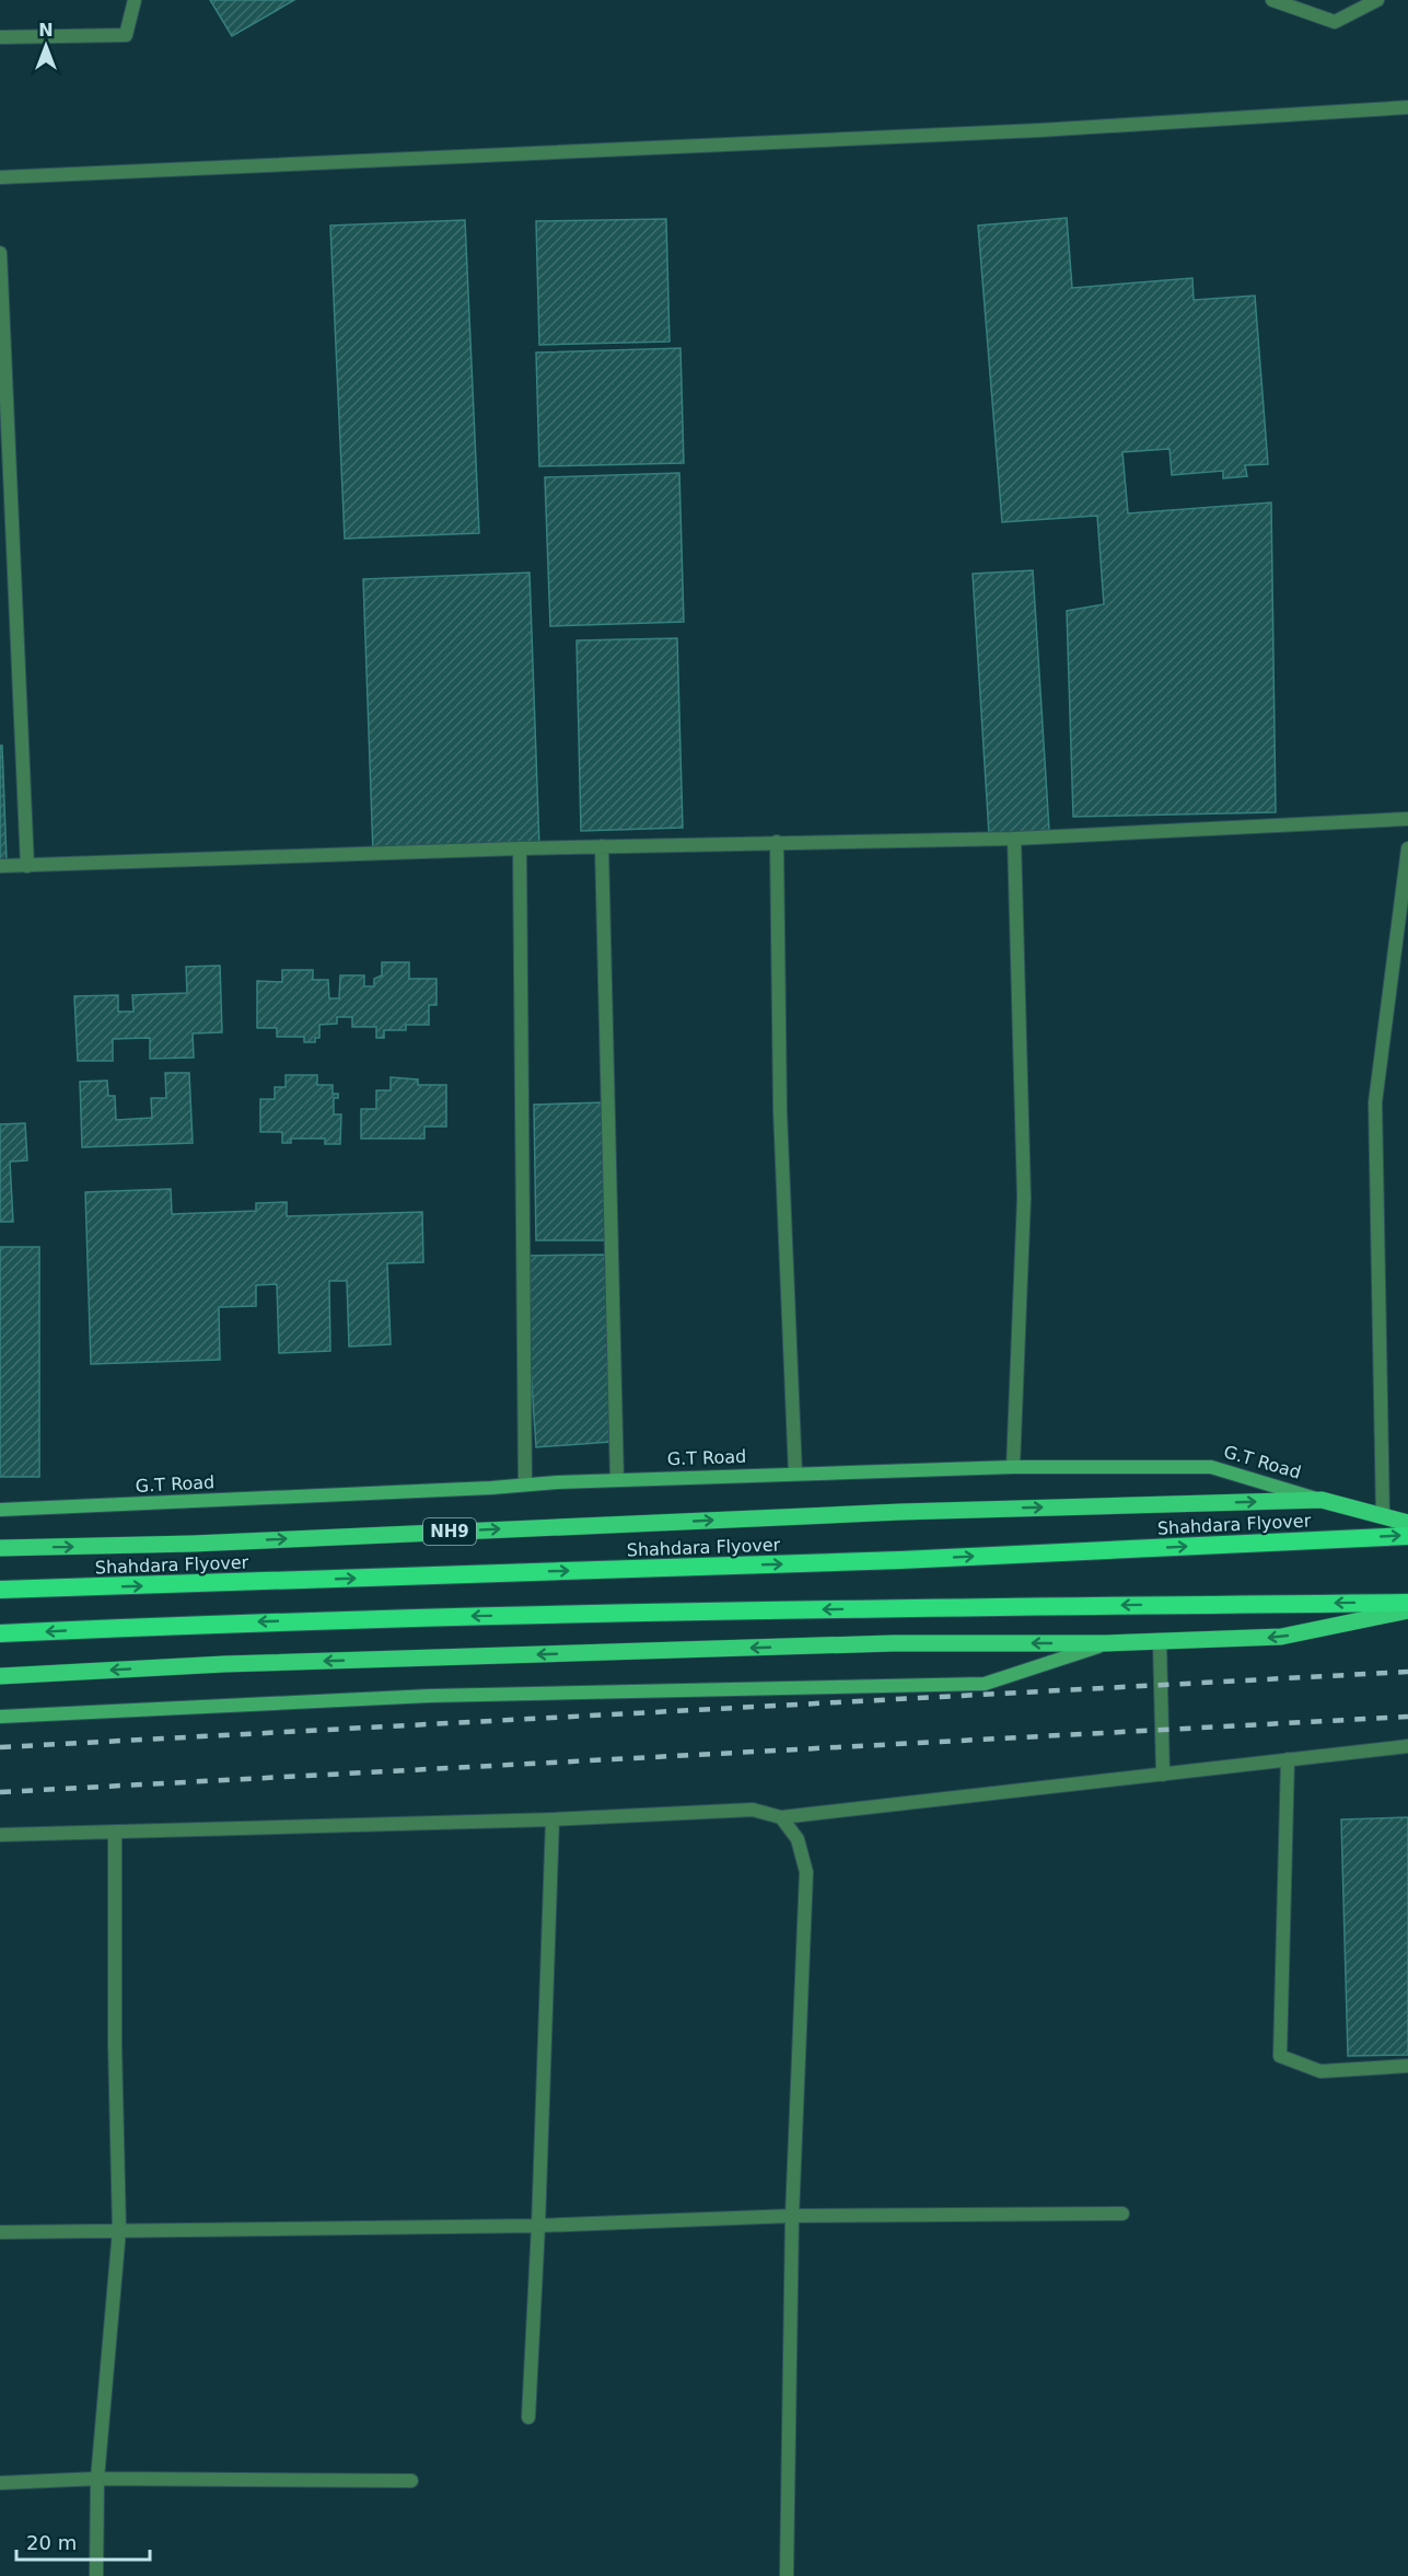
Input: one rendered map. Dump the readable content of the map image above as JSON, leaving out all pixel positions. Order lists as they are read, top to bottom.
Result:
{
  "streets": {
    "highway": ["Shahdara Flyover"],
    "main road": ["G.T Road", "NH9"]
  },
  "crossings": [
    ["G.T Road", "Shahdara Flyover"]
  ],
  "scale_bar": "20 m",
  "north": "top"
}
